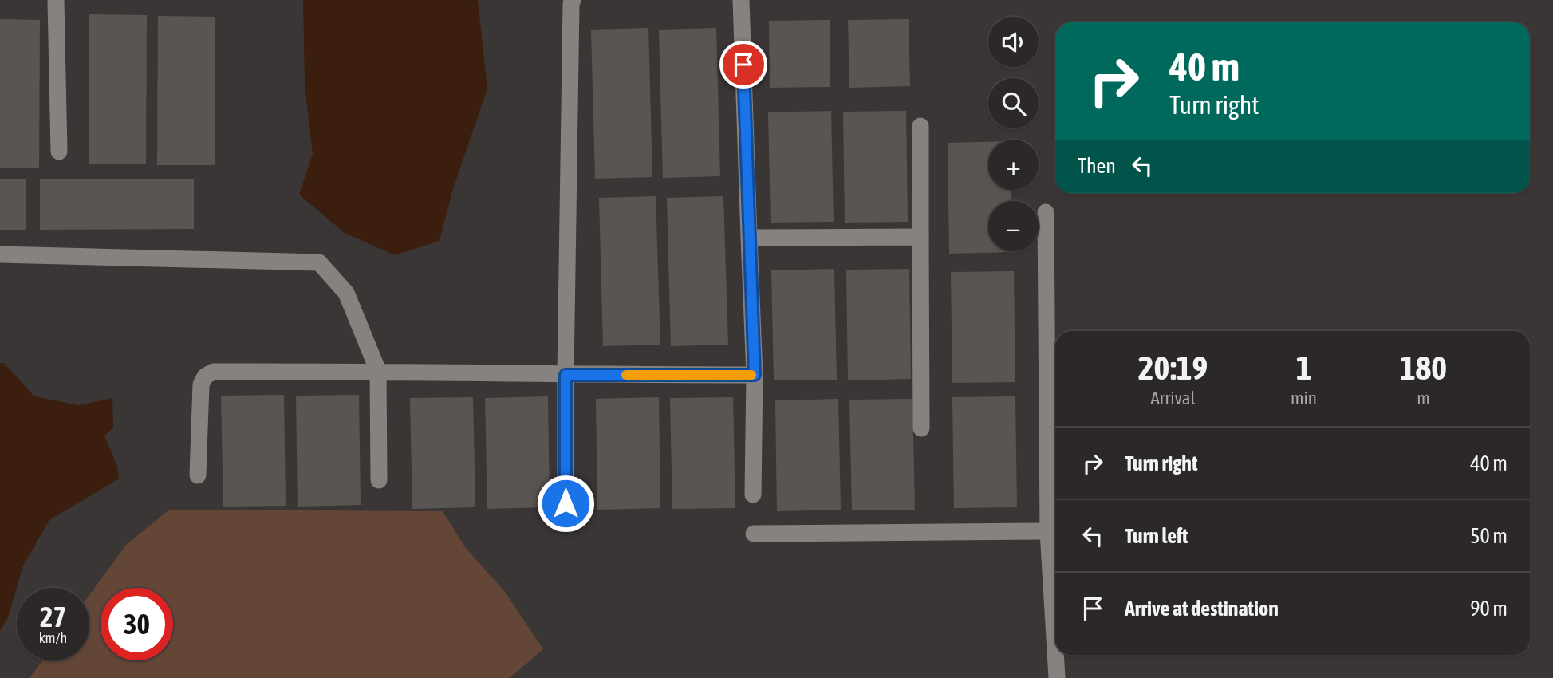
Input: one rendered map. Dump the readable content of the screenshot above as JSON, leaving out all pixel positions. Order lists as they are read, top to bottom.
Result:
{
  "page": {
    "map_buttons": ["+", "−"],
    "turn": ["40 m", "Turn right"],
    "then": "Then",
    "eta": [
      "20:19",
      "Arrival",
      "1",
      "min",
      "180",
      "m"
    ],
    "list": [
      {
        "name": "Turn right",
        "value": "40 m"
      },
      {
        "name": "Turn left",
        "value": "50 m"
      },
      {
        "name": "Arrive at destination",
        "value": "90 m"
      }
    ],
    "speed": "27 km/h",
    "limit": "30"
  }
}
